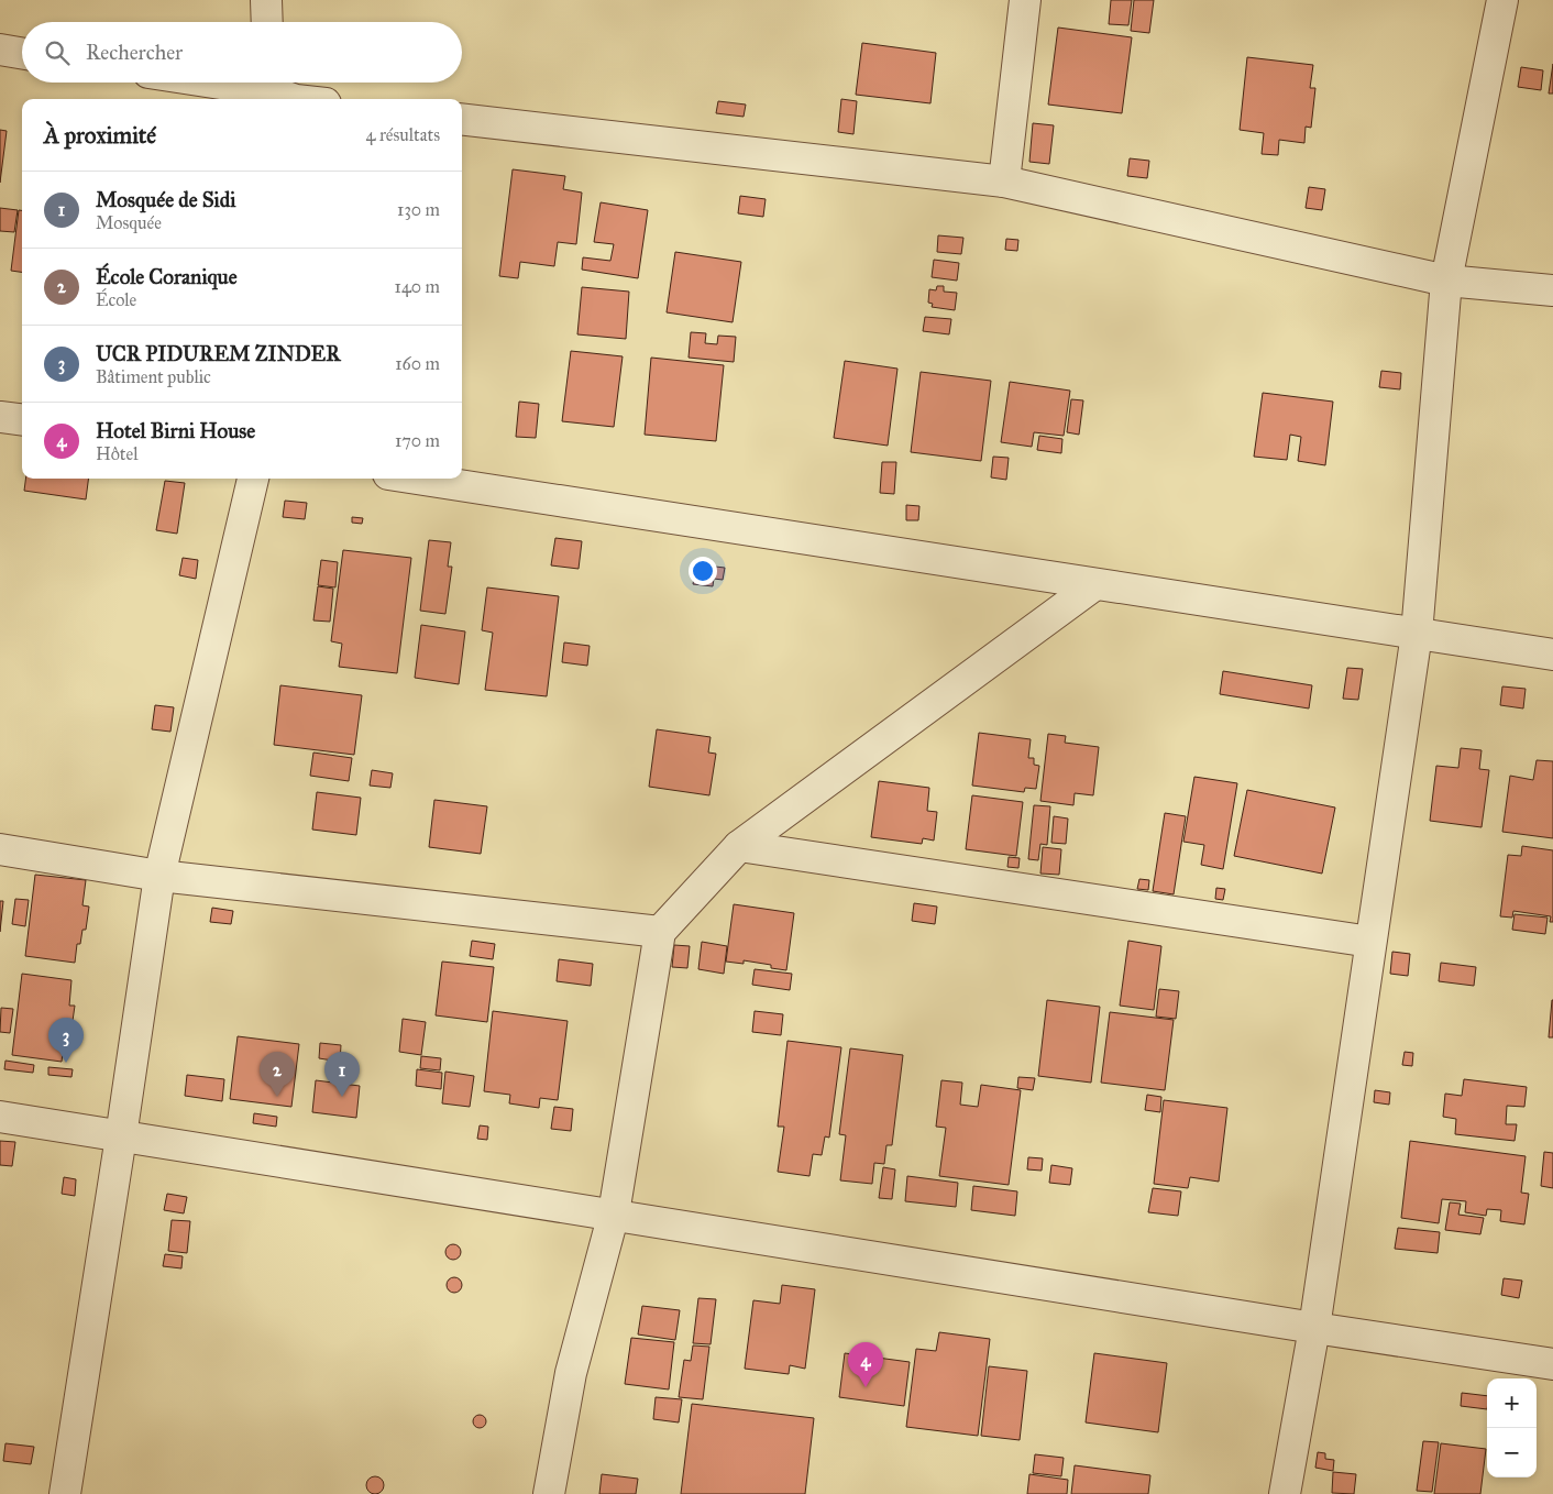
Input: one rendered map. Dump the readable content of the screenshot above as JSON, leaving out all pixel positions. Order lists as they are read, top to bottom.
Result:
{
  "page": {
    "search": "Rechercher",
    "heading": ["À proximité", "4 résultats"],
    "list": [
      {
        "mark": "1",
        "name": "Mosquée de Sidi",
        "note": "Mosquée",
        "value": "130 m"
      },
      {
        "mark": "2",
        "name": "École Coranique",
        "note": "École",
        "value": "140 m"
      },
      {
        "mark": "3",
        "name": "UCR PIDUREM ZINDER",
        "note": "Bâtiment public",
        "value": "160 m"
      },
      {
        "mark": "4",
        "name": "Hotel Birni House",
        "note": "Hôtel",
        "value": "170 m"
      }
    ],
    "pins": [
      "3",
      "1",
      "2",
      "4"
    ],
    "map_buttons": ["+", "−"]
  }
}
